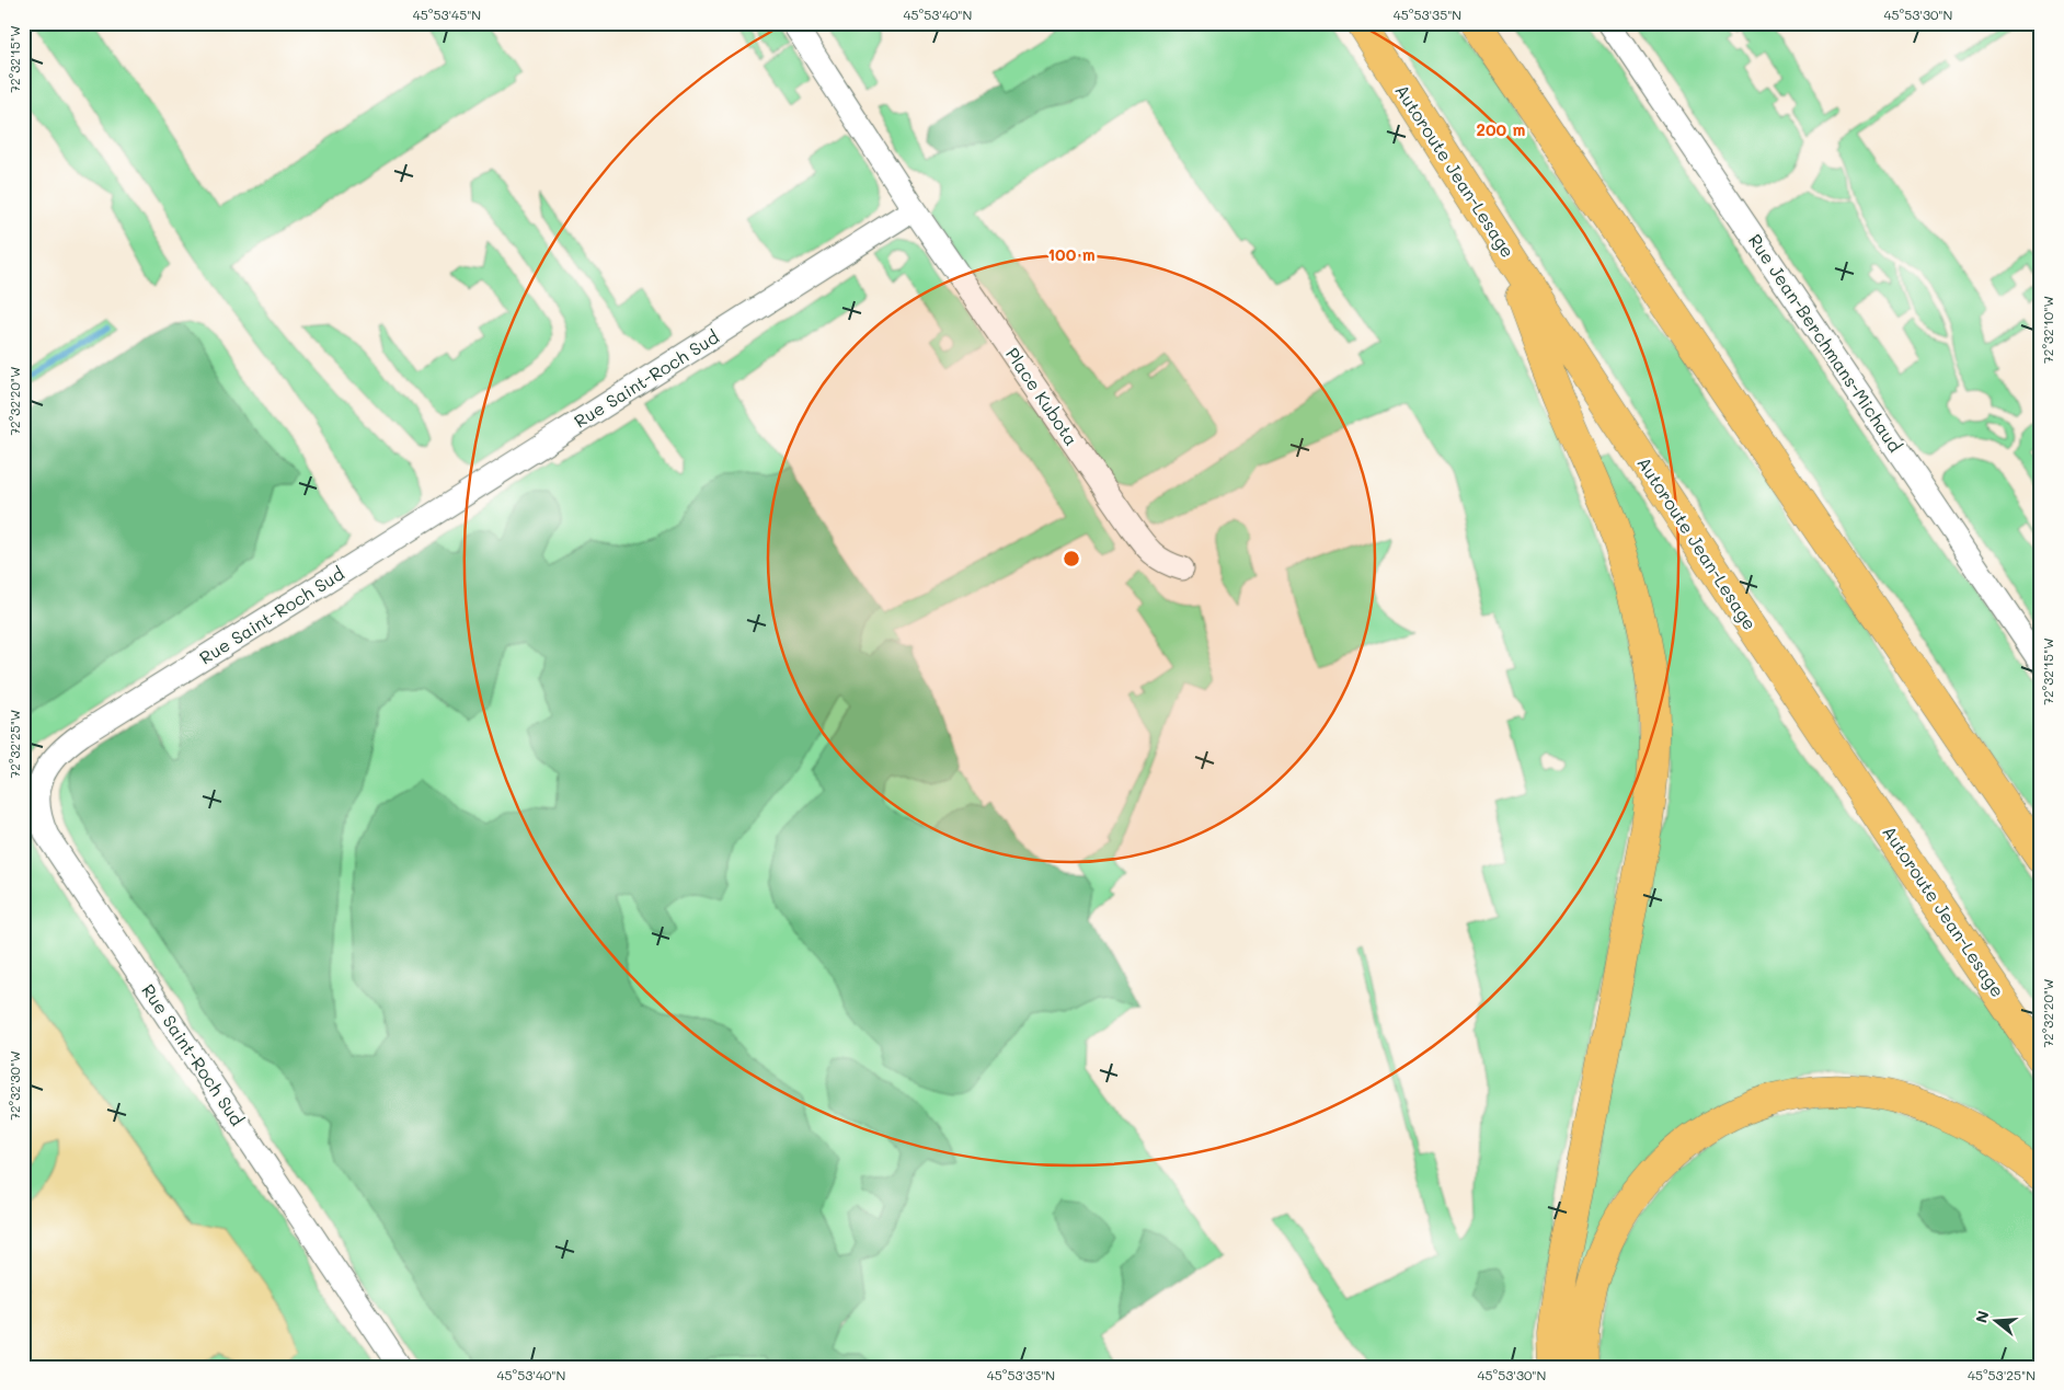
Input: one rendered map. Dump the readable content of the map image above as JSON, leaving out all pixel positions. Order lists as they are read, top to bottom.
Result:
{
  "streets": {
    "highway": ["Autoroute Jean-Lesage"],
    "street": ["Rue Jean-Berchmans-Michaud", "Rue Saint-Roch Sud", "Place Kubota"]
  },
  "crossings": [
    ["Rue Saint-Roch Sud", "Place Kubota"]
  ],
  "north": "left",
  "coordinates": [
    "45°53'45\"N",
    "45°53'40\"N",
    "45°53'35\"N",
    "45°53'30\"N",
    "72°32'15\"W",
    "72°32'10\"W",
    "72°32'20\"W",
    "72°32'25\"W",
    "72°32'30\"W",
    "45°53'25\"N"
  ],
  "rings": ["200 m", "100 m"]
}
